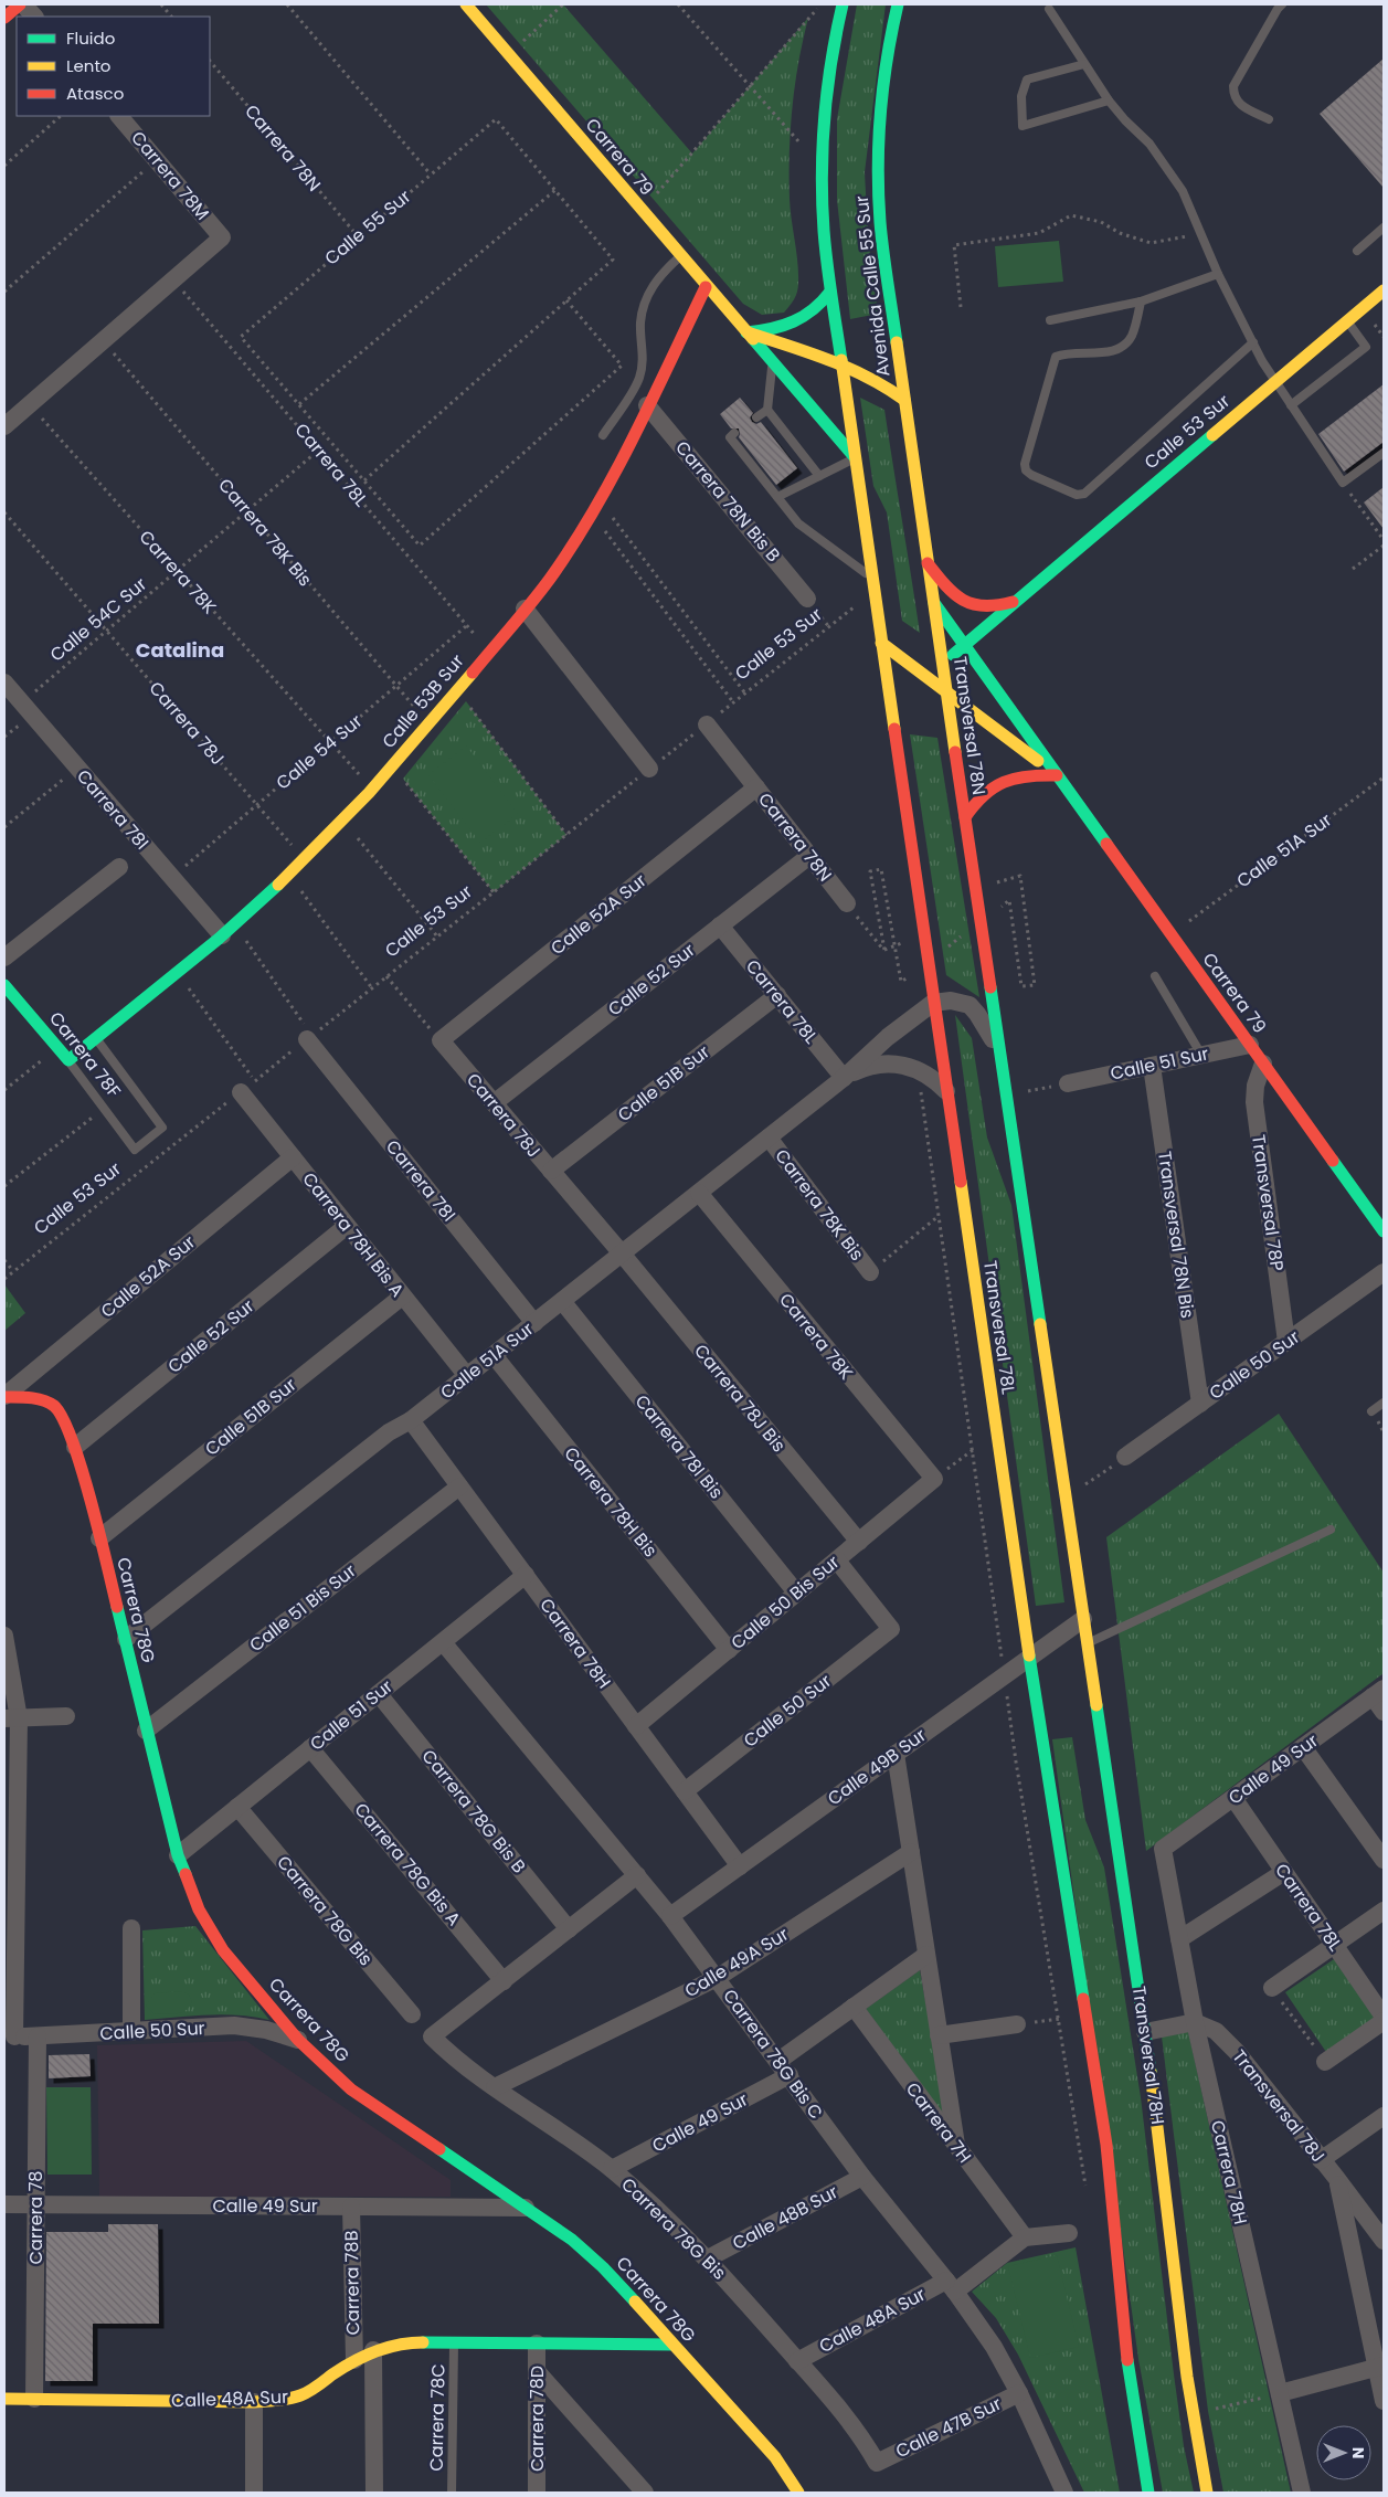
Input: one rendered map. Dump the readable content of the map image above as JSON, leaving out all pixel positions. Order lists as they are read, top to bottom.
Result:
{
  "streets": {
    "street": [
      "Carrera 78N",
      "Carrera 79",
      "Carrera 78M",
      "Avenida Calle 55 Sur",
      "Calle 53 Sur",
      "Carrera 78L",
      "Carrera 78N Bis B",
      "Carrera 78K Bis",
      "Carrera 78K",
      "Calle 53B Sur",
      "Carrera 78J",
      "Transversal 78N",
      "Carrera 78I",
      "Calle 51A Sur",
      "Calle 52A Sur",
      "Calle 52 Sur",
      "Carrera 78F",
      "Calle 51 Sur",
      "Calle 51B Sur",
      "Transversal 78P",
      "Carrera 78H Bis A",
      "Transversal 78N Bis",
      "Transversal 78L",
      "Calle 50 Sur",
      "Carrera 78J Bis",
      "Carrera 78I Bis",
      "Carrera 78H Bis",
      "Calle 50 Bis Sur",
      "Calle 51 Bis Sur",
      "Carrera 78G",
      "Carrera 78H",
      "Calle 49B Sur",
      "Calle 49 Sur",
      "Carrera 78G Bis B",
      "Carrera 78G Bis A",
      "Carrera 78G Bis",
      "Calle 49A Sur",
      "Carrera 78G Bis C",
      "Transversal 78H",
      "Transversal 78J",
      "Carrera 7H",
      "Carrera 78",
      "Calle 48B Sur",
      "Carrera 78B",
      "Calle 48A Sur",
      "Carrera 78D",
      "Calle 47B Sur"
    ],
    "lane": ["Carrera 78C"],
    "path": ["Calle 55 Sur", "Calle 54C Sur", "Calle 54 Sur"]
  },
  "crossings": [
    ["Carrera 78N", "Calle 55 Sur"],
    ["Carrera 78N", "Calle 53 Sur"],
    ["Carrera 78N", "Calle 52A Sur"],
    ["Carrera 78N", "Calle 52 Sur"],
    ["Carrera 79", "Calle 53 Sur"],
    ["Carrera 79", "Calle 53B Sur"],
    ["Carrera 79", "Transversal 78N"],
    ["Carrera 79", "Calle 51 Sur"],
    ["Carrera 79", "Transversal 78P"],
    ["Carrera 78M", "Carrera 78L"],
    ["Avenida Calle 55 Sur", "Transversal 78N"],
    ["Calle 53 Sur", "Transversal 78N"],
    ["Calle 53 Sur", "Carrera 78I"],
    ["Calle 53 Sur", "Carrera 78H Bis A"],
    ["Carrera 78L", "Calle 54C Sur"],
    ["Carrera 78L", "Calle 53B Sur"],
    ["Carrera 78L", "Calle 54 Sur"],
    ["Carrera 78L", "Calle 51A Sur"],
    ["Carrera 78L", "Calle 52 Sur"],
    ["Carrera 78L", "Calle 51B Sur"],
    ["Carrera 78L", "Calle 49 Sur"],
    ["Carrera 78N Bis B", "Calle 53B Sur"],
    ["Carrera 78K Bis", "Calle 54C Sur"],
    ["Carrera 78K Bis", "Calle 53B Sur"],
    ["Carrera 78K Bis", "Calle 54 Sur"],
    ["Carrera 78K Bis", "Calle 51A Sur"],
    ["Carrera 78K", "Calle 54C Sur"],
    ["Carrera 78K", "Calle 53B Sur"],
    ["Carrera 78K", "Calle 54 Sur"],
    ["Carrera 78K", "Calle 51A Sur"],
    ["Carrera 78K", "Calle 50 Bis Sur"],
    ["Calle 54C Sur", "Carrera 78J"],
    ["Calle 54C Sur", "Carrera 78I"],
    ["Calle 53B Sur", "Carrera 78J"],
    ["Calle 53B Sur", "Carrera 78I"],
    ["Calle 53B Sur", "Carrera 78F"],
    ["Carrera 78J", "Calle 54 Sur"],
    ["Carrera 78J", "Calle 51A Sur"],
    ["Carrera 78J", "Calle 52A Sur"],
    ["Carrera 78J", "Calle 52 Sur"],
    ["Carrera 78J", "Calle 51B Sur"],
    ["Carrera 78J", "Carrera 78J Bis"],
    ["Calle 54 Sur", "Carrera 78I"],
    ["Carrera 78I", "Calle 51A Sur"],
    ["Calle 51A Sur", "Carrera 78H Bis A"],
    ["Calle 51A Sur", "Transversal 78L"],
    ["Calle 51A Sur", "Carrera 78J Bis"],
    ["Calle 51A Sur", "Carrera 78I Bis"],
    ["Calle 51A Sur", "Carrera 78H Bis"],
    ["Calle 51A Sur", "Carrera 78G"],
    ["Calle 51A Sur", "Carrera 78H"],
    ["Calle 52A Sur", "Carrera 78H Bis A"],
    ["Calle 52A Sur", "Carrera 78G"],
    ["Calle 52 Sur", "Carrera 78H Bis A"],
    ["Calle 52 Sur", "Carrera 78G"],
    ["Calle 51 Sur", "Transversal 78N Bis"],
    ["Calle 51 Sur", "Carrera 78G"],
    ["Calle 51 Sur", "Carrera 78H"],
    ["Calle 51 Sur", "Carrera 78G Bis B"],
    ["Calle 51 Sur", "Carrera 78G Bis A"],
    ["Calle 51 Sur", "Carrera 78G Bis"],
    ["Calle 51 Sur", "Carrera 78G Bis C"],
    ["Calle 51B Sur", "Carrera 78H Bis A"],
    ["Calle 51B Sur", "Carrera 78G"],
    ["Transversal 78P", "Calle 50 Sur"],
    ["Transversal 78N Bis", "Calle 50 Sur"],
    ["Transversal 78L", "Calle 49B Sur"],
    ["Calle 50 Sur", "Calle 50 Bis Sur"],
    ["Calle 50 Sur", "Carrera 78G"],
    ["Calle 50 Sur", "Carrera 78H"],
    ["Calle 50 Sur", "Carrera 78"],
    ["Carrera 78J Bis", "Calle 50 Bis Sur"],
    ["Carrera 78I Bis", "Calle 50 Bis Sur"],
    ["Carrera 78H Bis", "Calle 50 Bis Sur"],
    ["Calle 50 Bis Sur", "Carrera 78H"],
    ["Calle 51 Bis Sur", "Carrera 78G"],
    ["Calle 51 Bis Sur", "Carrera 78H"],
    ["Carrera 78G", "Calle 49 Sur"],
    ["Carrera 78G", "Calle 48A Sur"],
    ["Carrera 78H", "Calle 49B Sur"],
    ["Carrera 78H", "Calle 49 Sur"],
    ["Carrera 78H", "Transversal 78J"],
    ["Calle 49B Sur", "Carrera 78G Bis C"],
    ["Calle 49B Sur", "Transversal 78H"],
    ["Calle 49 Sur", "Carrera 78G Bis"],
    ["Calle 49 Sur", "Carrera 78G Bis C"],
    ["Calle 49 Sur", "Carrera 78"],
    ["Calle 49 Sur", "Carrera 78B"],
    ["Carrera 78G Bis A", "Carrera 78G Bis"],
    ["Carrera 78G Bis", "Calle 49A Sur"],
    ["Carrera 78G Bis", "Calle 48B Sur"],
    ["Carrera 78G Bis", "Calle 48A Sur"],
    ["Carrera 78G Bis", "Calle 47B Sur"],
    ["Calle 49A Sur", "Carrera 78G Bis C"],
    ["Carrera 78G Bis C", "Calle 48B Sur"],
    ["Carrera 78G Bis C", "Calle 48A Sur"],
    ["Carrera 78G Bis C", "Calle 47B Sur"],
    ["Carrera 7H", "Calle 48A Sur"],
    ["Carrera 78", "Calle 48A Sur"],
    ["Carrera 78B", "Calle 48A Sur"],
    ["Calle 48A Sur", "Carrera 78C"],
    ["Calle 48A Sur", "Carrera 78D"]
  ],
  "districts": ["Catalina"],
  "legend": ["Fluido", "Lento", "Atasco"],
  "north": "right"
}
